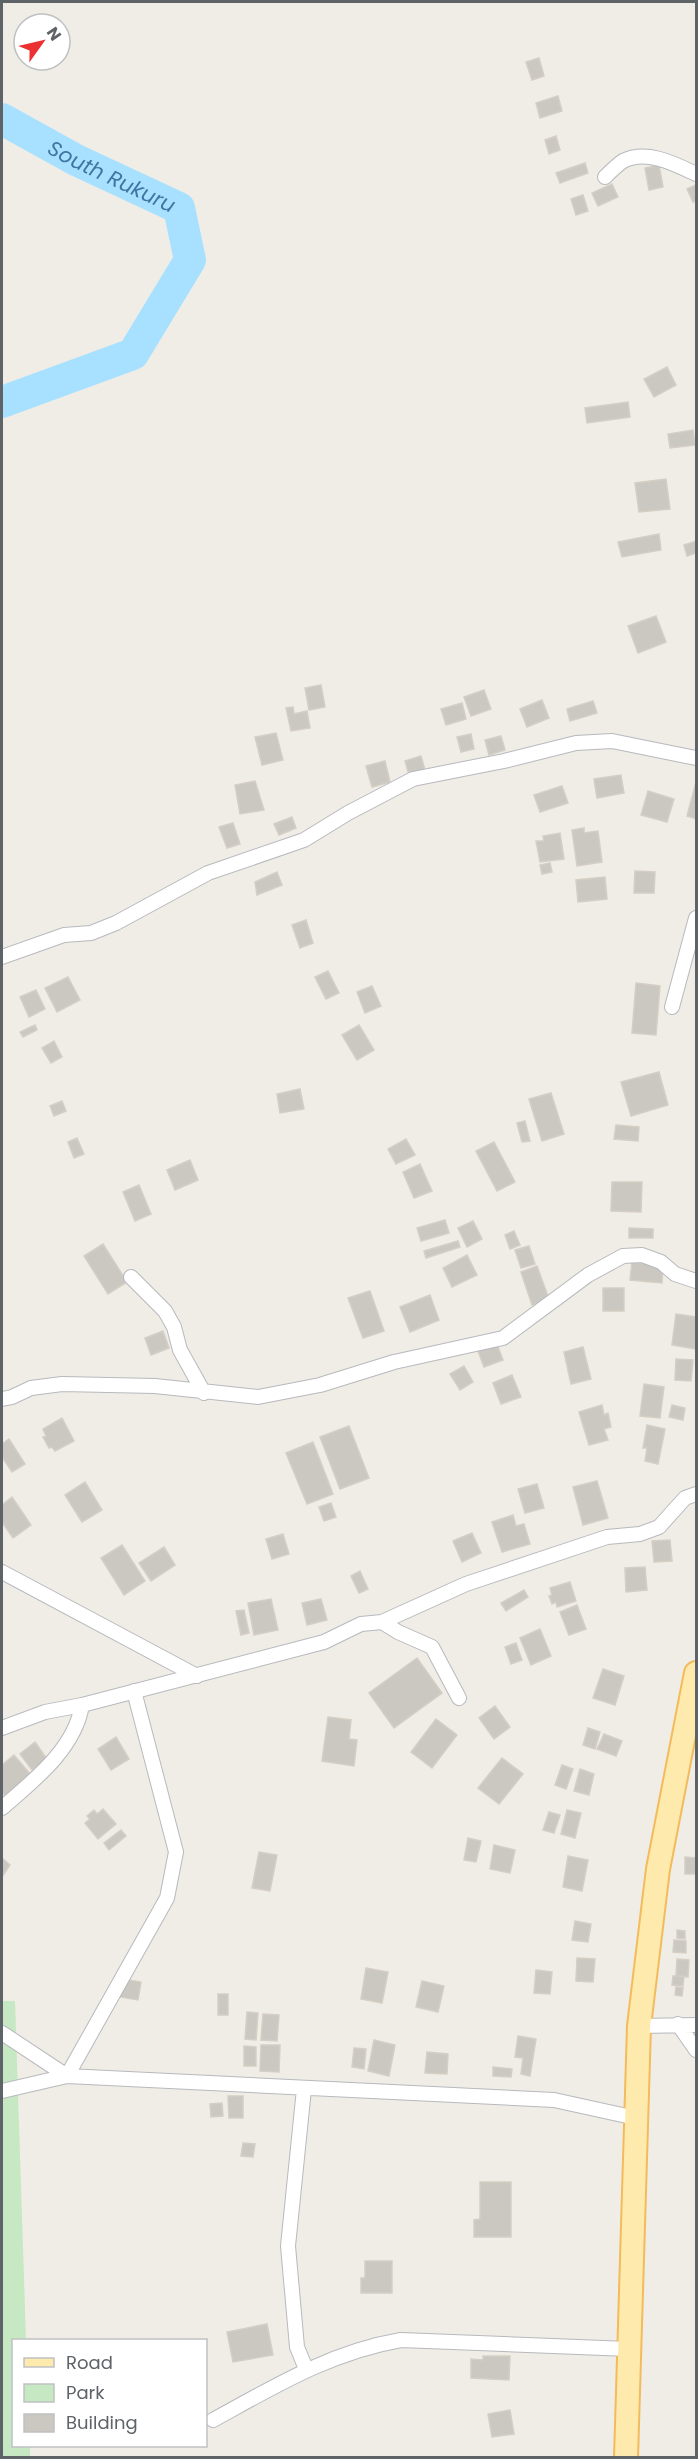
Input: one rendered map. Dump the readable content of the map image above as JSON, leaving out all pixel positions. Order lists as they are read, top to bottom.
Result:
{
  "water": ["South Rukuru"],
  "legend": ["Road", "Park", "Building"],
  "north": "top right"
}
